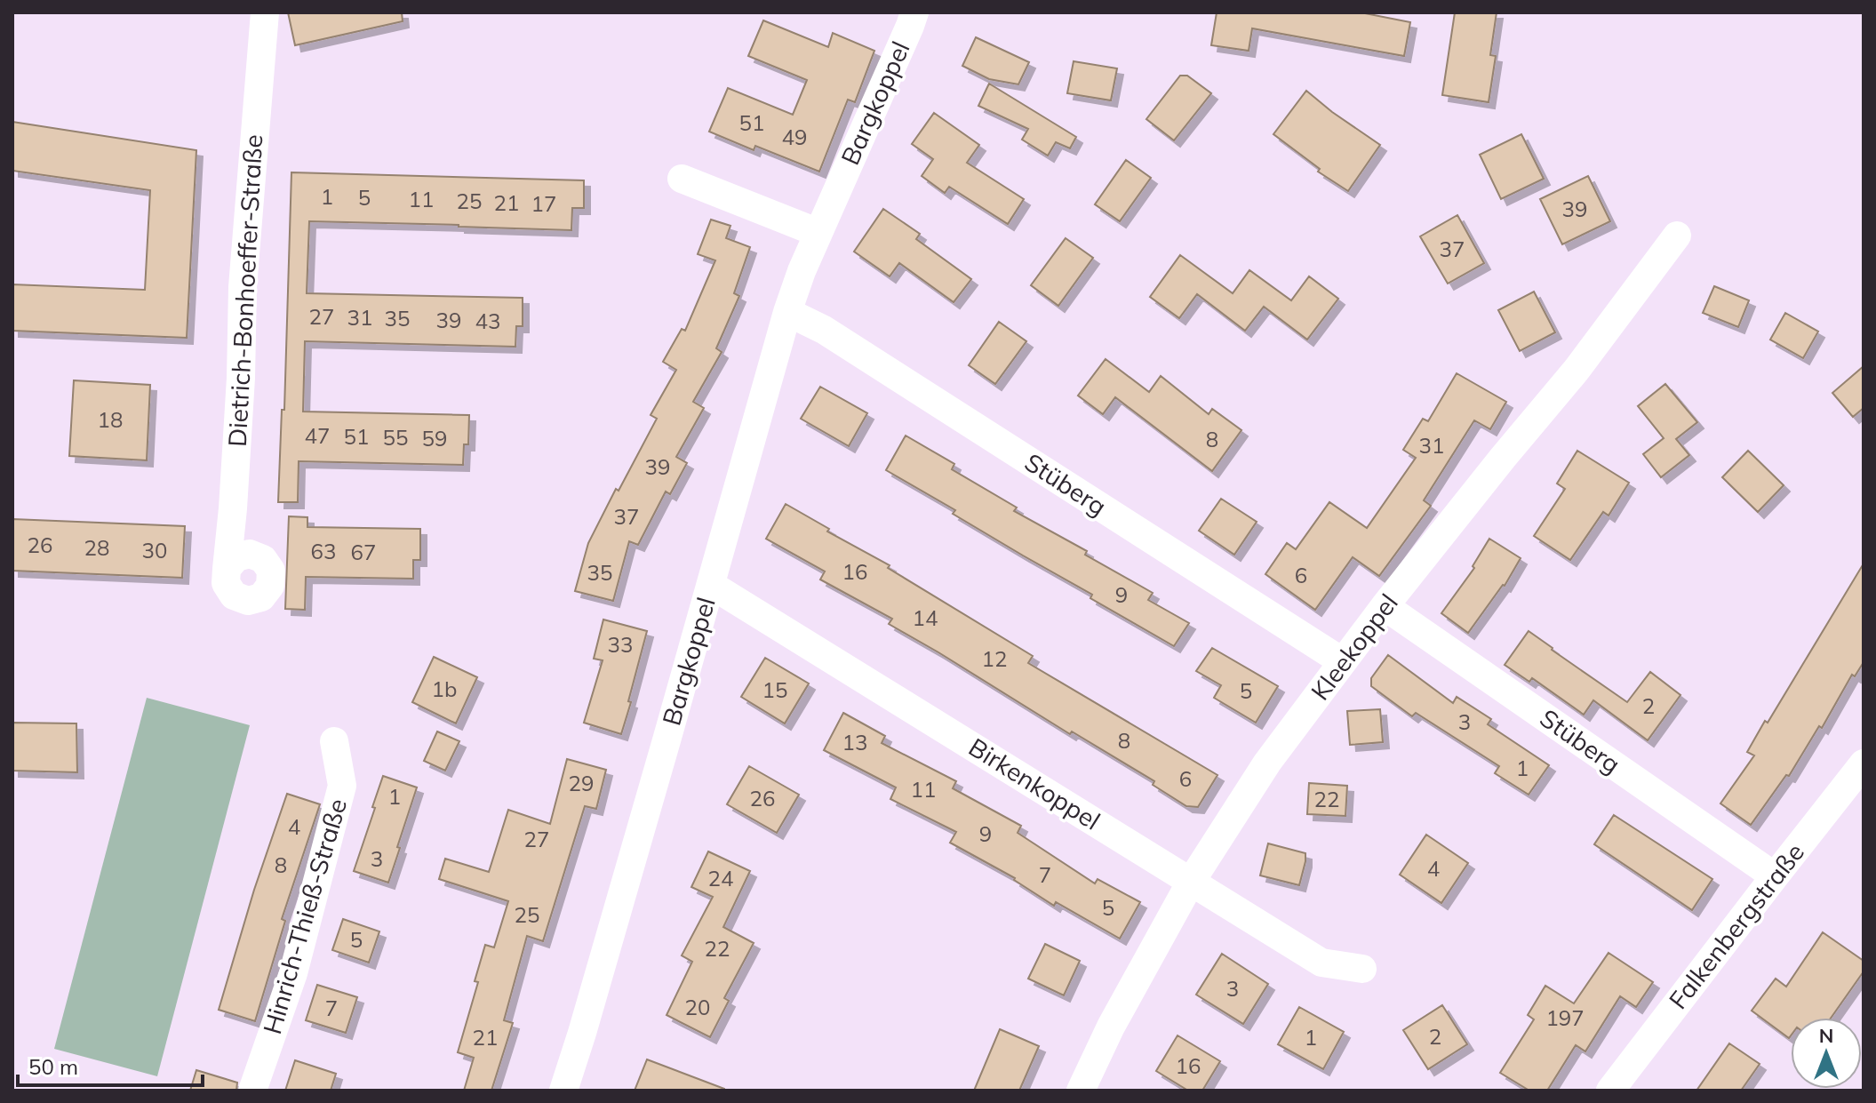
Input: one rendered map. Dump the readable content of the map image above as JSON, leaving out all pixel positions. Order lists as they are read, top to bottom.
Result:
{
  "streets": {
    "street": [
      "Bargkoppel",
      "Dietrich-Bonhoeffer-Straße",
      "Stüberg",
      "Kleekoppel",
      "Birkenkoppel",
      "Hinrich-Thieß-Straße",
      "Falkenbergstraße"
    ]
  },
  "crossings": [
    ["Bargkoppel", "Stüberg"],
    ["Bargkoppel", "Birkenkoppel"],
    ["Stüberg", "Kleekoppel"],
    ["Stüberg", "Falkenbergstraße"],
    ["Kleekoppel", "Birkenkoppel"]
  ],
  "house_numbers": [
    "51",
    "49",
    "1",
    "5",
    "11",
    "25",
    "21",
    "17",
    "39",
    "37",
    "27",
    "31",
    "35",
    "39",
    "43",
    "18",
    "47",
    "51",
    "55",
    "59",
    "8",
    "31",
    "39",
    "37",
    "26",
    "28",
    "30",
    "63",
    "67",
    "16",
    "35",
    "6",
    "9",
    "14",
    "33",
    "12",
    "1b",
    "15",
    "5",
    "2",
    "3",
    "8",
    "13",
    "1",
    "6",
    "29",
    "11",
    "1",
    "26",
    "22",
    "4",
    "9",
    "27",
    "3",
    "8",
    "4",
    "7",
    "24",
    "5",
    "25",
    "5",
    "22",
    "3",
    "20",
    "7",
    "197",
    "2",
    "21",
    "1",
    "16"
  ],
  "scale_bar": "50 m",
  "north": "top"
}
